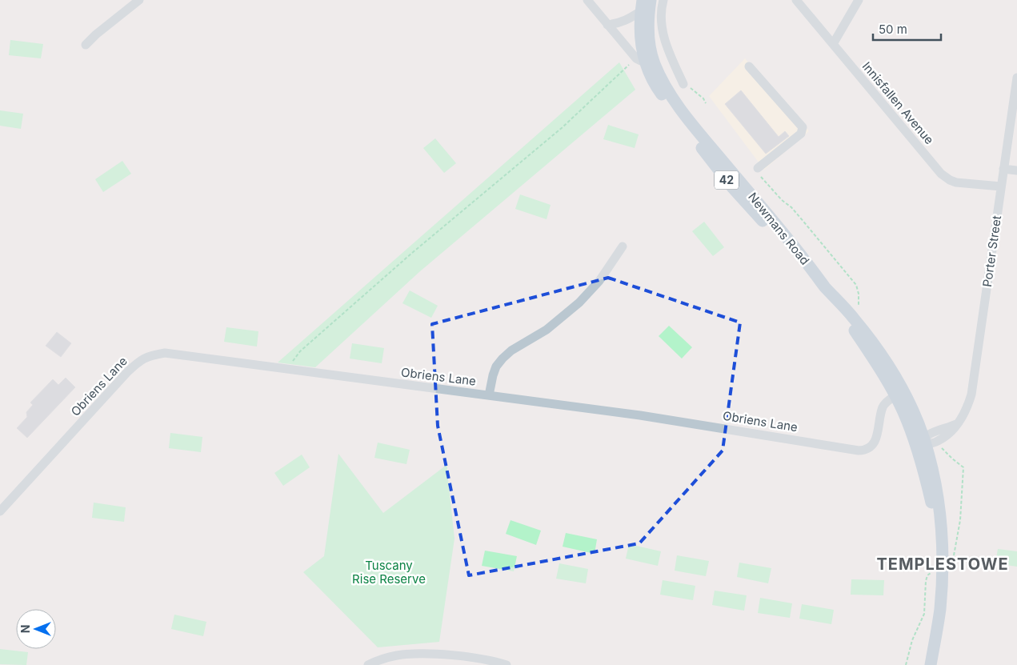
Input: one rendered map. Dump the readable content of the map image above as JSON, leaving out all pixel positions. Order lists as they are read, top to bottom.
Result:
{
  "streets": {
    "main road": ["42", "Newmans Road"],
    "street": ["Innisfallen Avenue", "Porter Street", "Obriens Lane"]
  },
  "crossings": [
    ["Innisfallen Avenue", "Porter Street"],
    ["42", "Newmans Road"],
    ["42", "Porter Street"],
    ["Newmans Road", "Porter Street"],
    ["Newmans Road", "Obriens Lane"]
  ],
  "districts": ["TEMPLESTOWE"],
  "parks": ["Tuscany Rise Reserve"],
  "scale_bar": "50 m",
  "north": "left"
}
